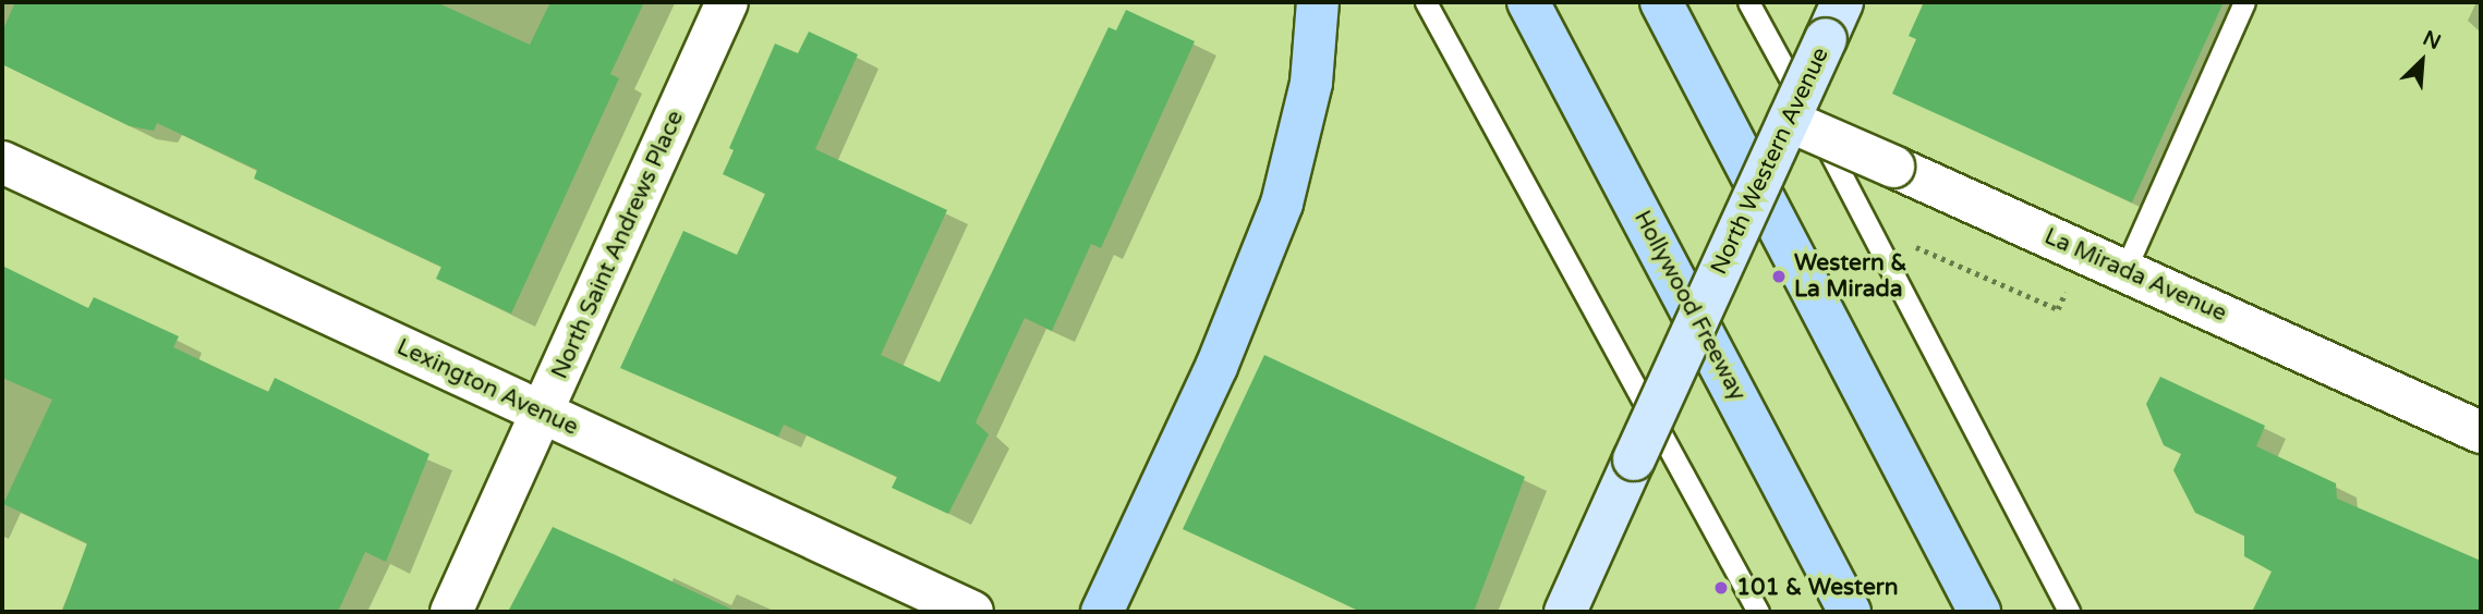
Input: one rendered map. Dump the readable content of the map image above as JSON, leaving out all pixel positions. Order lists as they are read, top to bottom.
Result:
{
  "streets": {
    "highway": ["Hollywood Freeway"],
    "main road": ["North Western Avenue"],
    "street": ["North Saint Andrews Place", "La Mirada Avenue", "Lexington Avenue"]
  },
  "crossings": [
    ["North Western Avenue", "La Mirada Avenue"],
    ["North Saint Andrews Place", "Lexington Avenue"]
  ],
  "places": ["Western & La Mirada", "101 & Western"],
  "north": "top right"
}
